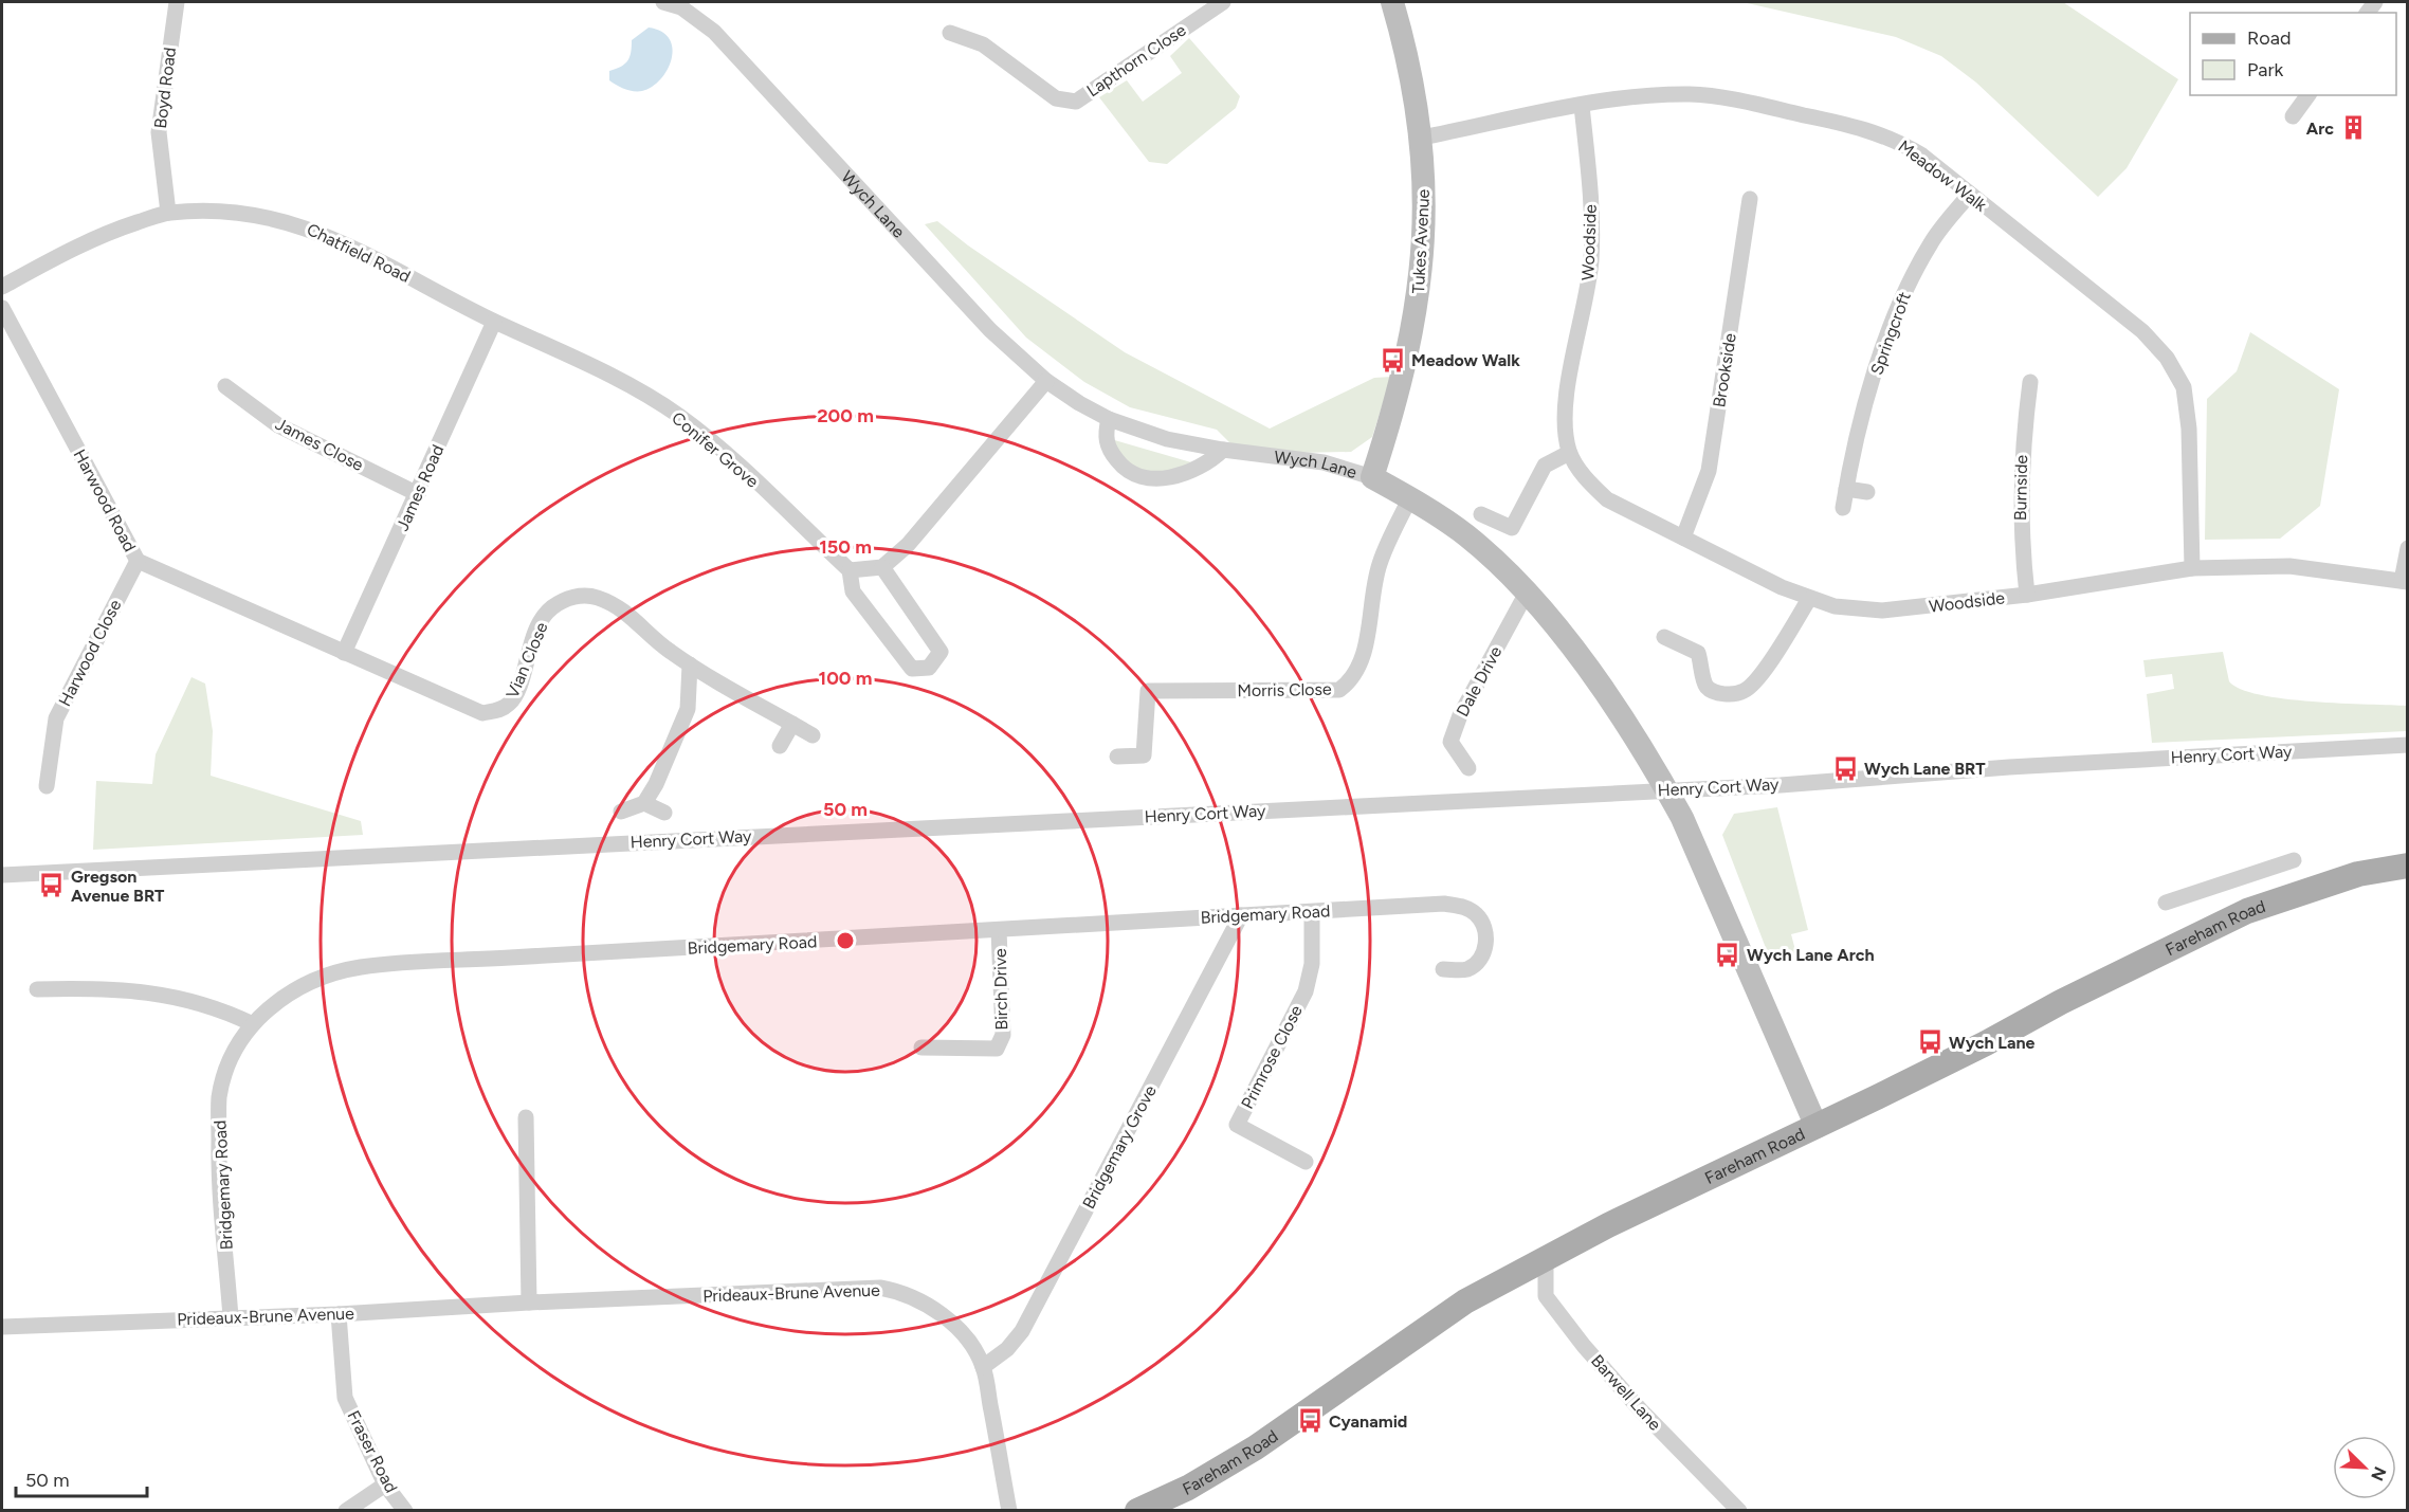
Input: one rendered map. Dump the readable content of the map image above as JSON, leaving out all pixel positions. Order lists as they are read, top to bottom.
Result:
{
  "streets": {
    "main road": ["Fareham Road"],
    "street": [
      "Lapthorn Close",
      "Boyd Road",
      "Meadow Walk",
      "Wych Lane",
      "Tukes Avenue",
      "Woodside",
      "Chatfield Road",
      "Springcroft",
      "Brookside",
      "James Close",
      "Conifer Grove",
      "James Road",
      "Burnside",
      "Harwood Road",
      "Harwood Close",
      "Vian Close",
      "Dale Drive",
      "Morris Close",
      "Henry Cort Way",
      "Bridgemary Road",
      "Birch Drive",
      "Primrose Close",
      "Bridgemary Grove",
      "Prideaux-Brune Avenue",
      "Barwell Lane",
      "Fraser Road"
    ]
  },
  "crossings": [
    ["Boyd Road", "Chatfield Road"],
    ["Meadow Walk", "Tukes Avenue"],
    ["Meadow Walk", "Woodside"],
    ["Meadow Walk", "Springcroft"],
    ["Wych Lane", "Tukes Avenue"],
    ["Wych Lane", "Dale Drive"],
    ["Wych Lane", "Morris Close"],
    ["Wych Lane", "Henry Cort Way"],
    ["Wych Lane", "Fareham Road"],
    ["Woodside", "Brookside"],
    ["Woodside", "Burnside"],
    ["Chatfield Road", "Conifer Grove"],
    ["Chatfield Road", "James Road"],
    ["James Close", "James Road"],
    ["Conifer Grove", "James Road"],
    ["James Road", "Harwood Road"],
    ["James Road", "Vian Close"],
    ["Harwood Road", "Harwood Close"],
    ["Harwood Road", "Vian Close"],
    ["Bridgemary Road", "Birch Drive"],
    ["Bridgemary Road", "Primrose Close"],
    ["Bridgemary Road", "Bridgemary Grove"],
    ["Bridgemary Road", "Prideaux-Brune Avenue"],
    ["Fareham Road", "Barwell Lane"],
    ["Bridgemary Grove", "Prideaux-Brune Avenue"],
    ["Prideaux-Brune Avenue", "Fraser Road"]
  ],
  "places": {
    "building": ["Arc"],
    "bus stop": [
      "Meadow Walk",
      "Wych Lane BRT",
      "Gregson Avenue BRT",
      "Wych Lane Arch",
      "Wych Lane",
      "Cyanamid"
    ]
  },
  "legend": ["Road", "Park"],
  "scale_bar": "50 m",
  "north": "bottom right",
  "rings": [
    "200 m",
    "150 m",
    "100 m",
    "50 m"
  ]
}
